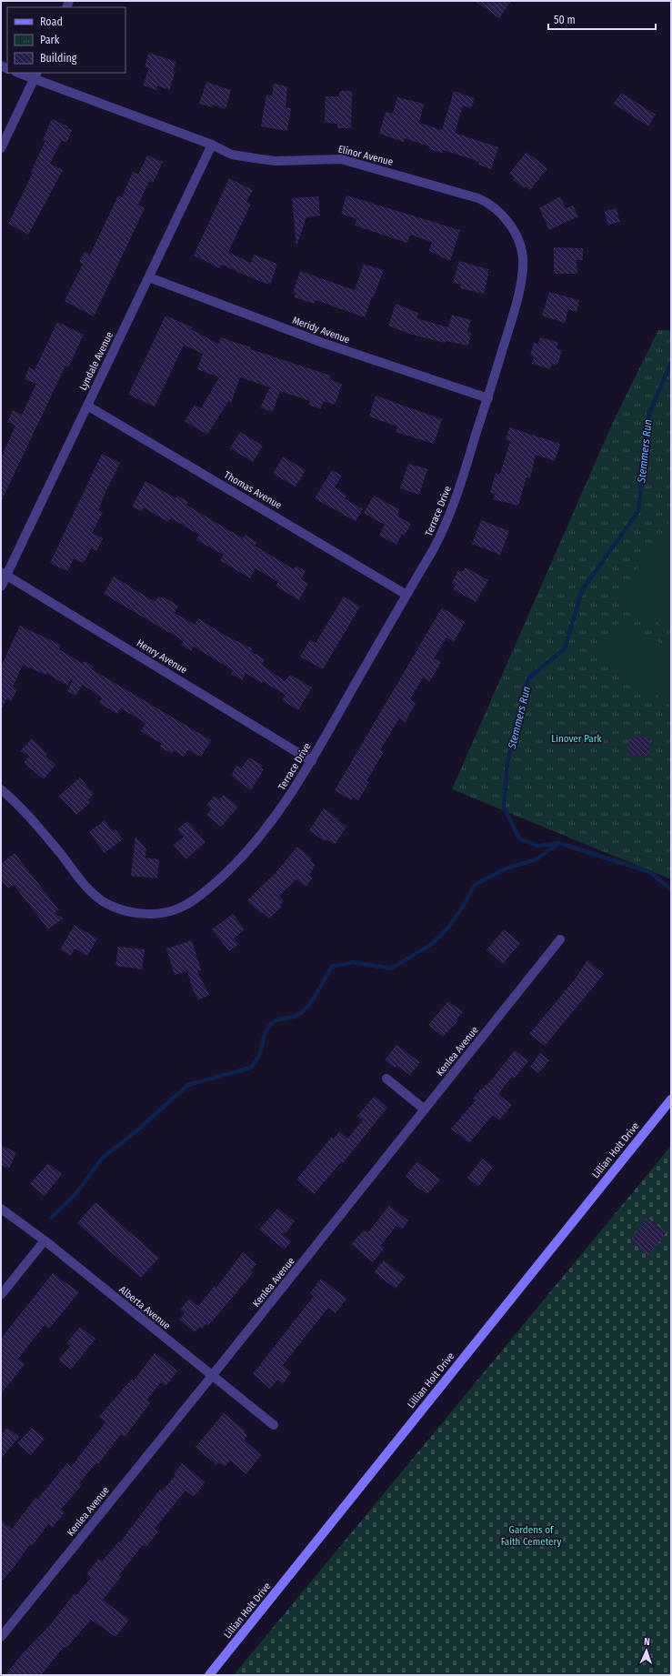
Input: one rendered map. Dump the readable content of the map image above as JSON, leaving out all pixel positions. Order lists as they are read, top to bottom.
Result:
{
  "streets": {
    "main road": ["Lillian Holt Drive"],
    "street": [
      "Elinor Avenue",
      "Meridy Avenue",
      "Lyndale Avenue",
      "Thomas Avenue",
      "Terrace Drive",
      "Henry Avenue",
      "Kenlea Avenue",
      "Alberta Avenue"
    ]
  },
  "crossings": [
    ["Elinor Avenue", "Meridy Avenue"],
    ["Elinor Avenue", "Lyndale Avenue"],
    ["Elinor Avenue", "Terrace Drive"],
    ["Meridy Avenue", "Lyndale Avenue"],
    ["Meridy Avenue", "Terrace Drive"],
    ["Lyndale Avenue", "Thomas Avenue"],
    ["Lyndale Avenue", "Henry Avenue"],
    ["Thomas Avenue", "Terrace Drive"],
    ["Terrace Drive", "Henry Avenue"],
    ["Kenlea Avenue", "Alberta Avenue"]
  ],
  "water": ["Stemmers Run"],
  "parks": ["Linover Park", "Gardens of Faith Cemetery"],
  "legend": ["Road", "Park", "Building"],
  "scale_bar": "50 m",
  "north": "top"
}
